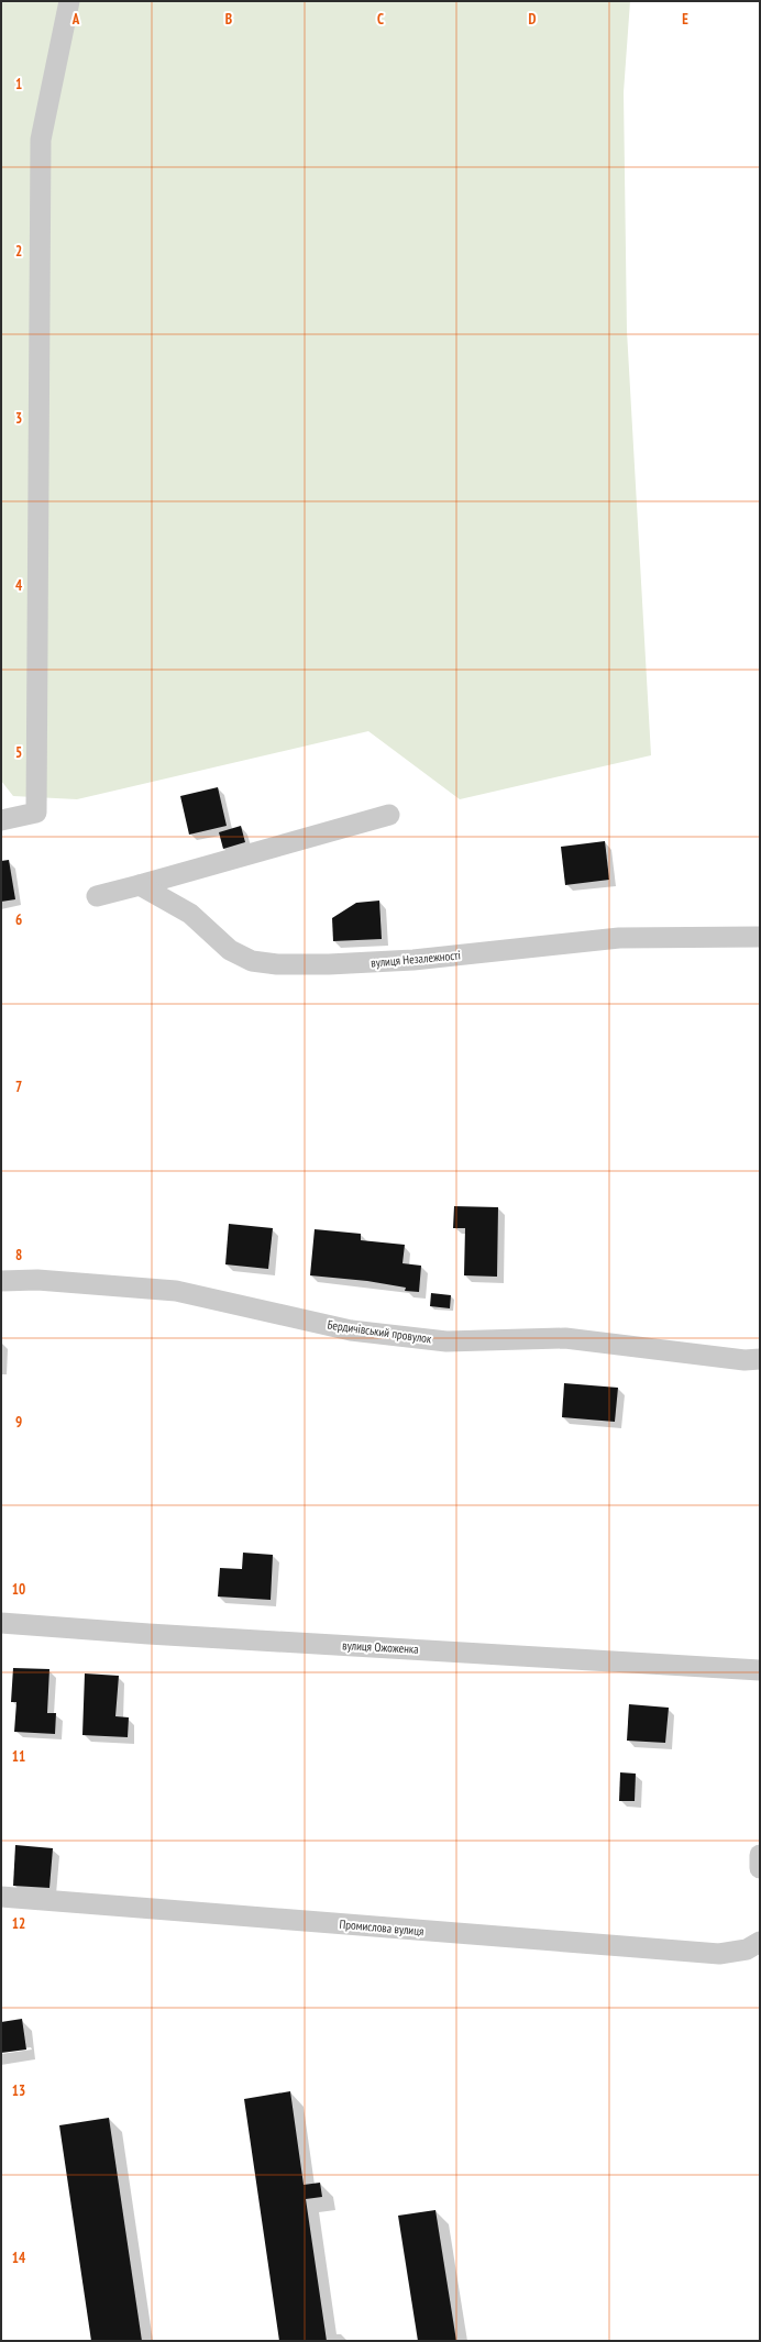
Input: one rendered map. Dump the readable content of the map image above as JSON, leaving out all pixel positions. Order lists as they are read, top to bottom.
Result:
{
  "streets": {
    "street": [
      "вулиця Незалежності",
      "Бердичівський провулок",
      "вулиця Ожоженка",
      "Промислова вулиця"
    ]
  },
  "grid": {
    "columns": [
      "A",
      "B",
      "C",
      "D",
      "E"
    ],
    "rows": [
      "1",
      "2",
      "3",
      "4",
      "5",
      "6",
      "7",
      "8",
      "9",
      "10",
      "11",
      "12",
      "13",
      "14"
    ]
  }
}
